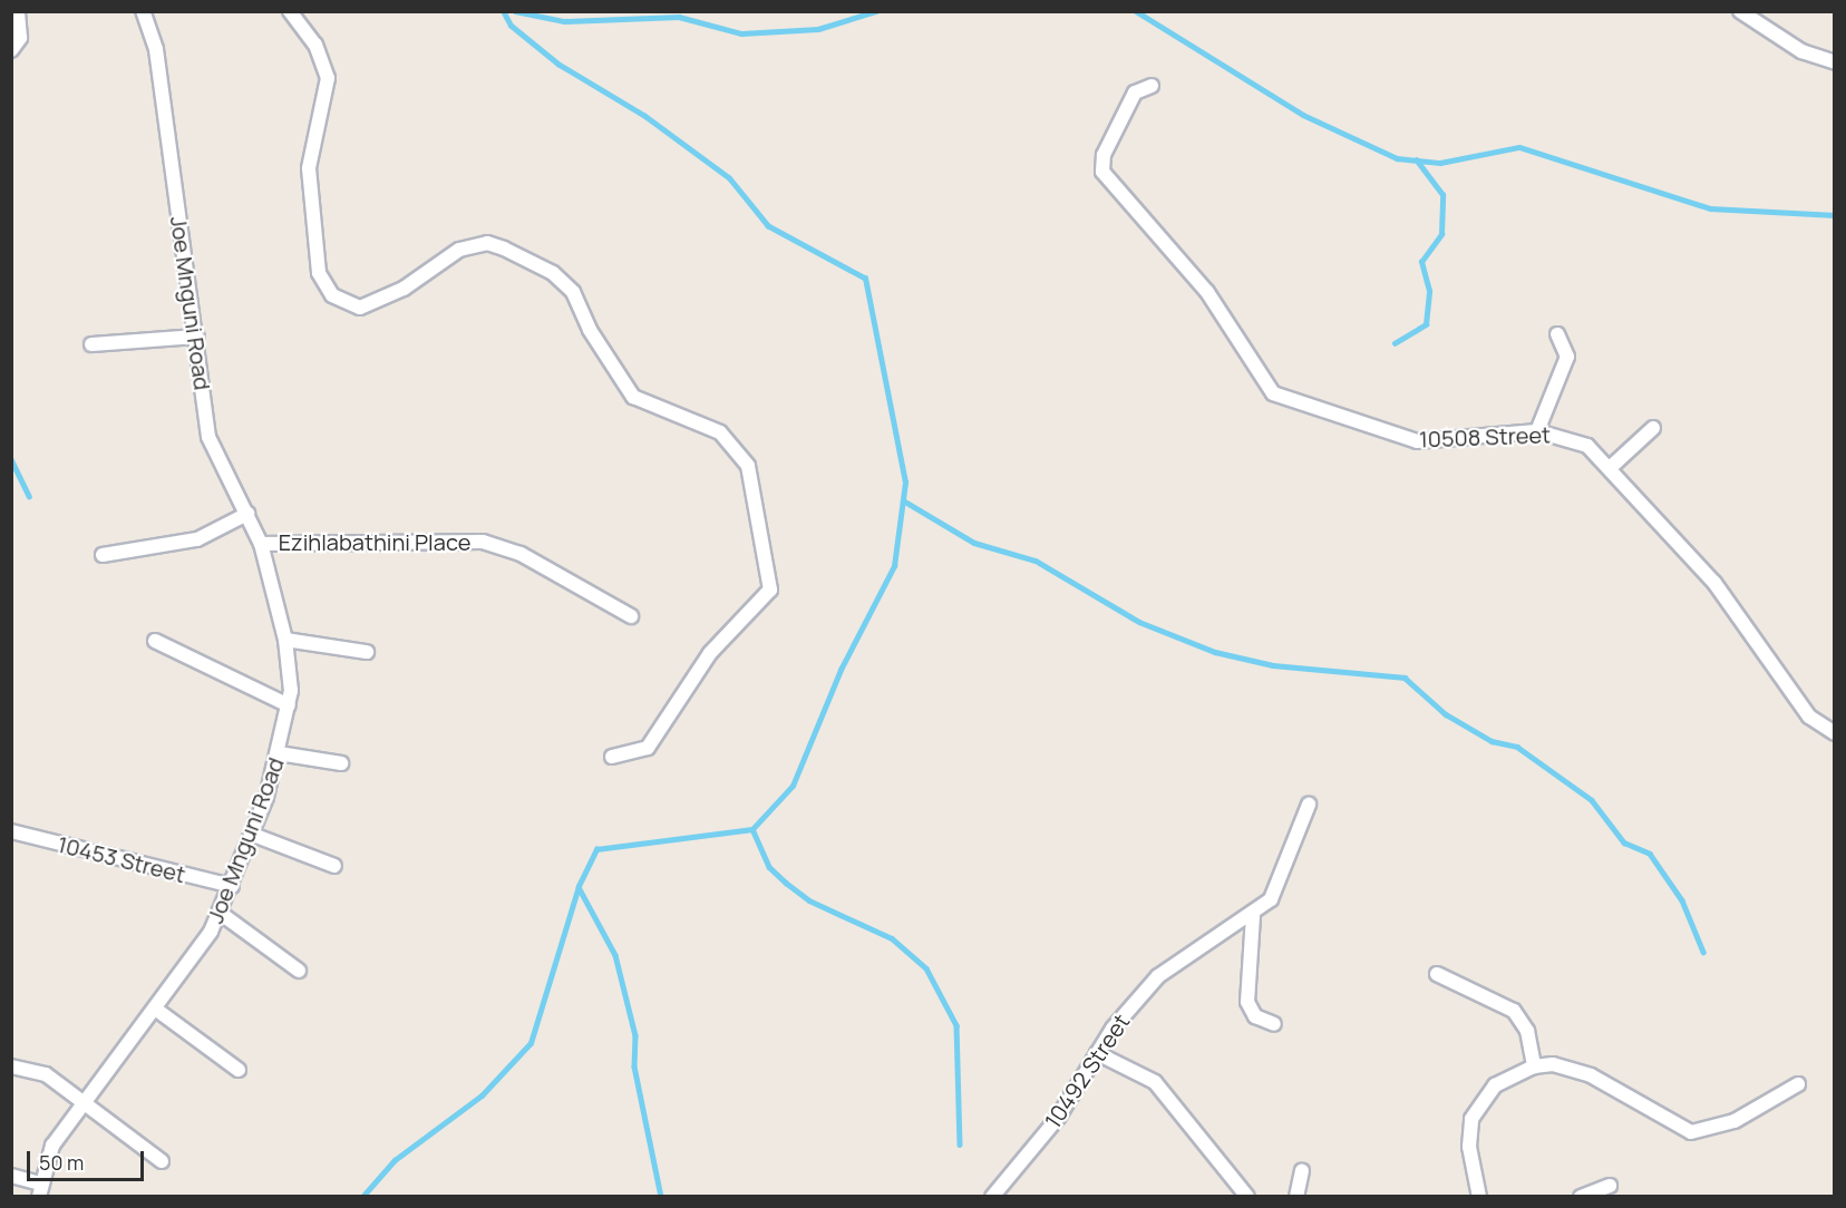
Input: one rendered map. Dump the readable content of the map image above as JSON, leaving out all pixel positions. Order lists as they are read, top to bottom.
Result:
{
  "streets": {
    "street": [
      "Joe Mnguni Road",
      "10508 Street",
      "Ezihlabathini Place",
      "10453 Street",
      "10492 Street"
    ]
  },
  "crossings": [
    ["Joe Mnguni Road", "Ezihlabathini Place"],
    ["Joe Mnguni Road", "10453 Street"]
  ],
  "scale_bar": "50 m"
}
